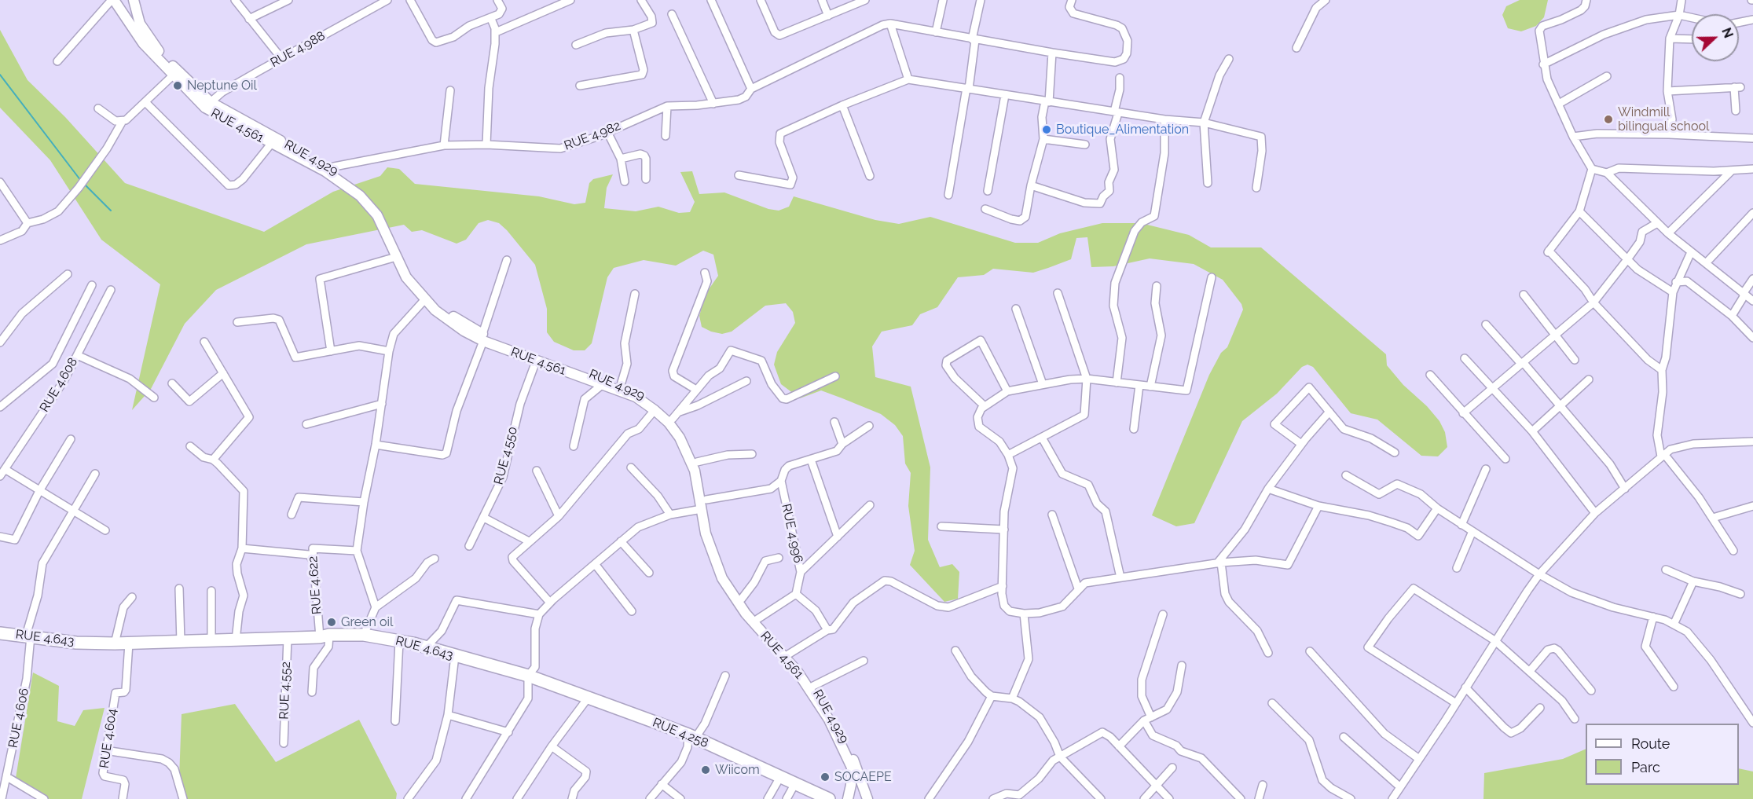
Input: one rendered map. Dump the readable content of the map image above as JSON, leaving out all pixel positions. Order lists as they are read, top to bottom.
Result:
{
  "streets": {
    "highway": ["RUE 4.643", "RUE 4.258"],
    "main road": ["RUE 4.561", "RUE 4.929"],
    "street": [
      "RUE 4.988",
      "RUE 4.982",
      "RUE 4.608",
      "RUE 4.550",
      "RUE 4.996",
      "RUE 4.622",
      "RUE 4.552",
      "RUE 4.606",
      "RUE 4.604"
    ]
  },
  "crossings": [
    ["RUE 4.988", "RUE 4.929"],
    ["RUE 4.561", "RUE 4.929"],
    ["RUE 4.561", "RUE 4.550"],
    ["RUE 4.982", "RUE 4.929"],
    ["RUE 4.622", "RUE 4.643"],
    ["RUE 4.643", "RUE 4.552"],
    ["RUE 4.643", "RUE 4.606"],
    ["RUE 4.643", "RUE 4.258"],
    ["RUE 4.643", "RUE 4.604"]
  ],
  "places": [
    "Neptune Oil",
    "Windmill bilingual school",
    "Boutique_Alimentation",
    "Green oil",
    "Wiicom",
    "SOCAEPE"
  ],
  "legend": ["Route", "Parc"],
  "north": "right"
}
